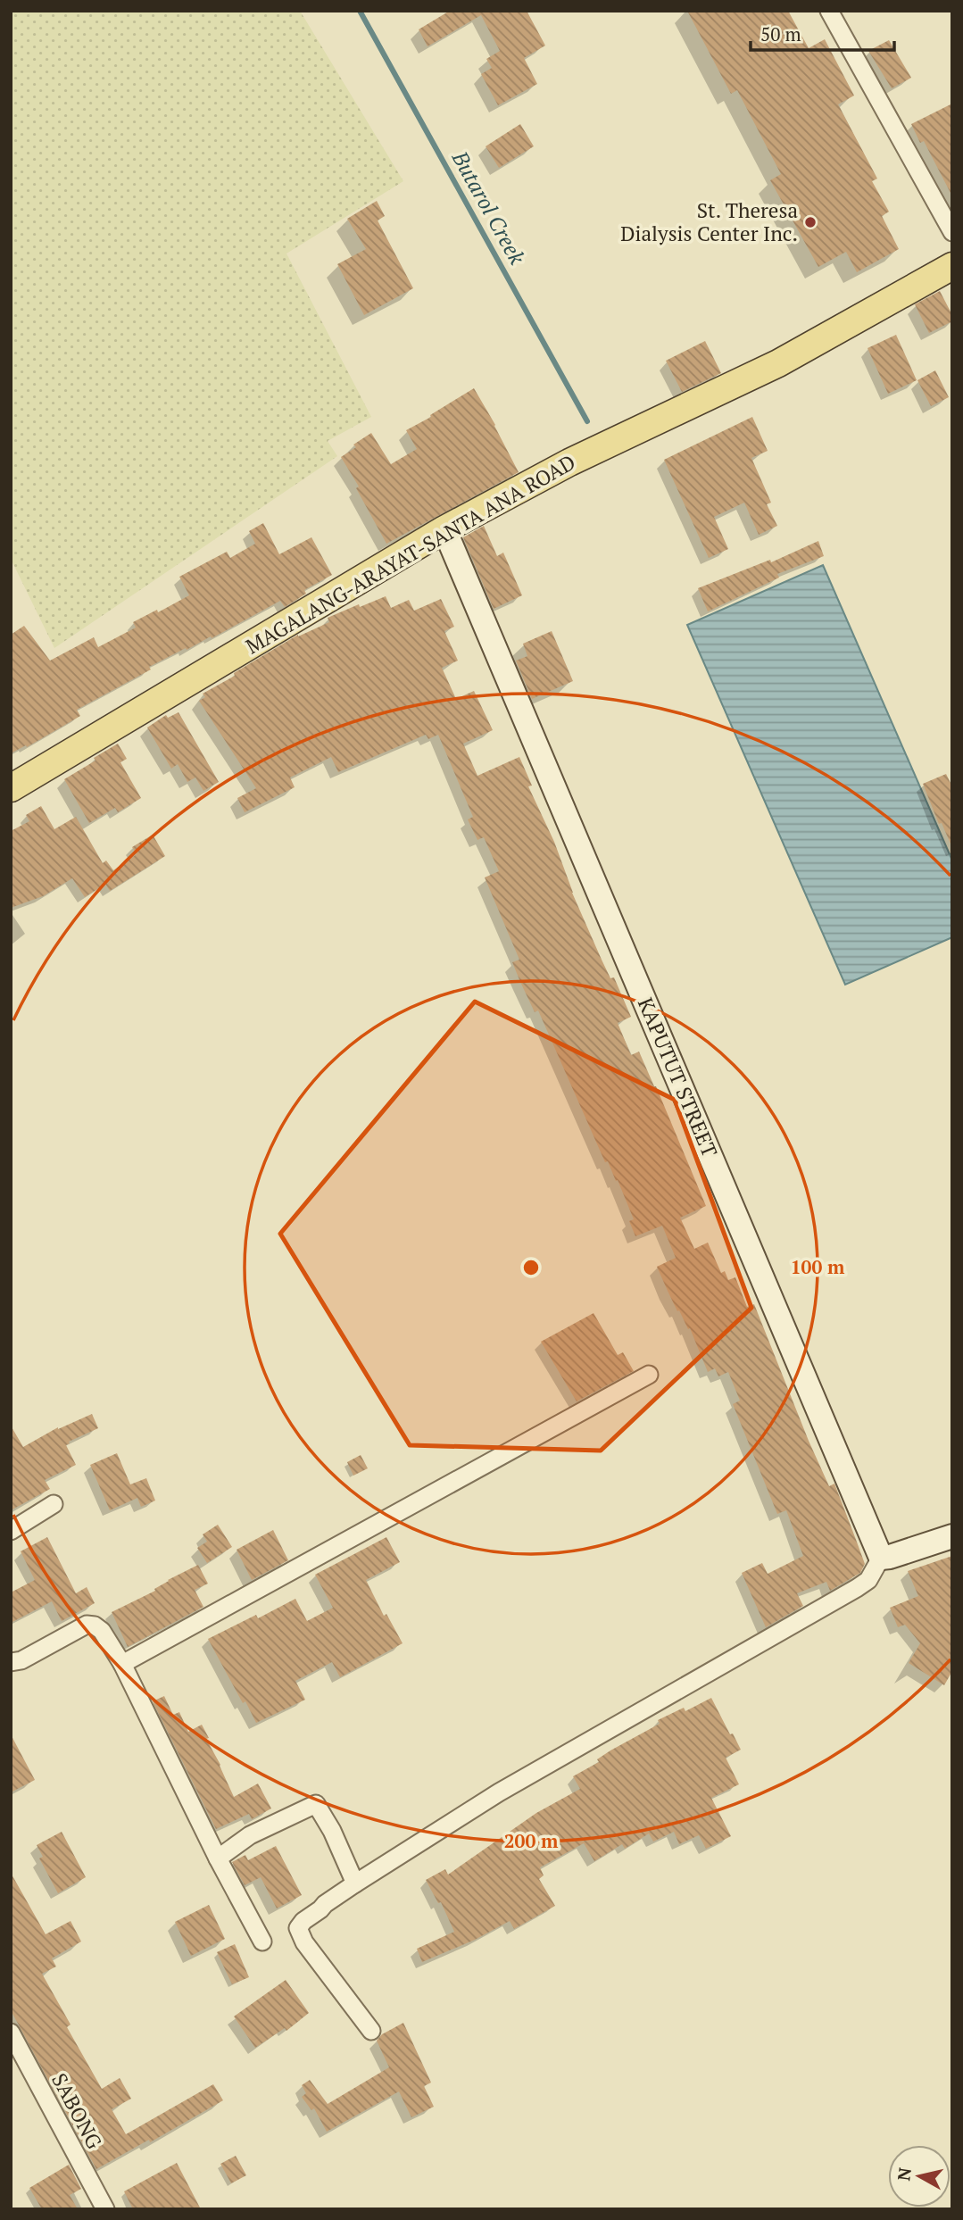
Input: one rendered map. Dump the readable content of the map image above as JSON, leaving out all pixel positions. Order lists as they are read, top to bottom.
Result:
{
  "streets": {
    "main road": ["MAGALANG-ARAYAT-SANTA ANA ROAD"],
    "street": ["KAPUTUT STREET", "SABONG"]
  },
  "crossings": [
    ["MAGALANG-ARAYAT-SANTA ANA ROAD", "KAPUTUT STREET"]
  ],
  "water": ["Butarol Creek"],
  "places": ["St. Theresa Dialysis Center Inc."],
  "scale_bar": "50 m",
  "north": "left",
  "rings": ["100 m", "200 m"]
}
